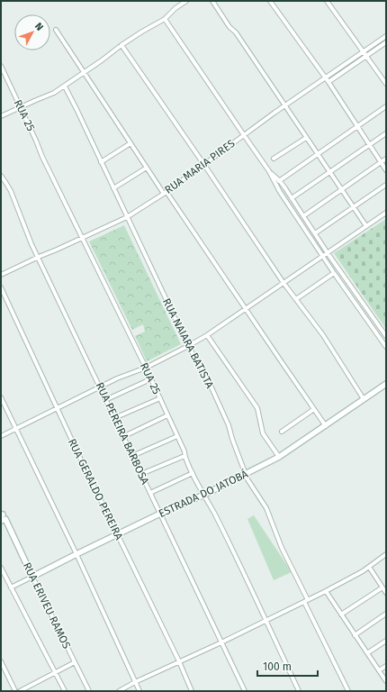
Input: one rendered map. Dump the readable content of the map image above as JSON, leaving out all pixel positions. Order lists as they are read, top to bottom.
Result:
{
  "streets": {
    "street": [
      "RUA 25",
      "RUA MARIA PIRES",
      "RUA NAIARA BATISTA",
      "RUA PEREIRA BARBOSA",
      "RUA GERALDO PEREIRA",
      "ESTRADA DO JATOBÁ",
      "RUA ERIVEU RAMOS"
    ]
  },
  "crossings": [
    ["RUA 25", "RUA MARIA PIRES"],
    ["RUA 25", "ESTRADA DO JATOBÁ"],
    ["RUA MARIA PIRES", "RUA NAIARA BATISTA"],
    ["RUA MARIA PIRES", "RUA PEREIRA BARBOSA"],
    ["RUA NAIARA BATISTA", "ESTRADA DO JATOBÁ"],
    ["RUA PEREIRA BARBOSA", "ESTRADA DO JATOBÁ"],
    ["RUA GERALDO PEREIRA", "ESTRADA DO JATOBÁ"],
    ["ESTRADA DO JATOBÁ", "RUA ERIVEU RAMOS"]
  ],
  "scale_bar": "100 m",
  "north": "top right"
}
